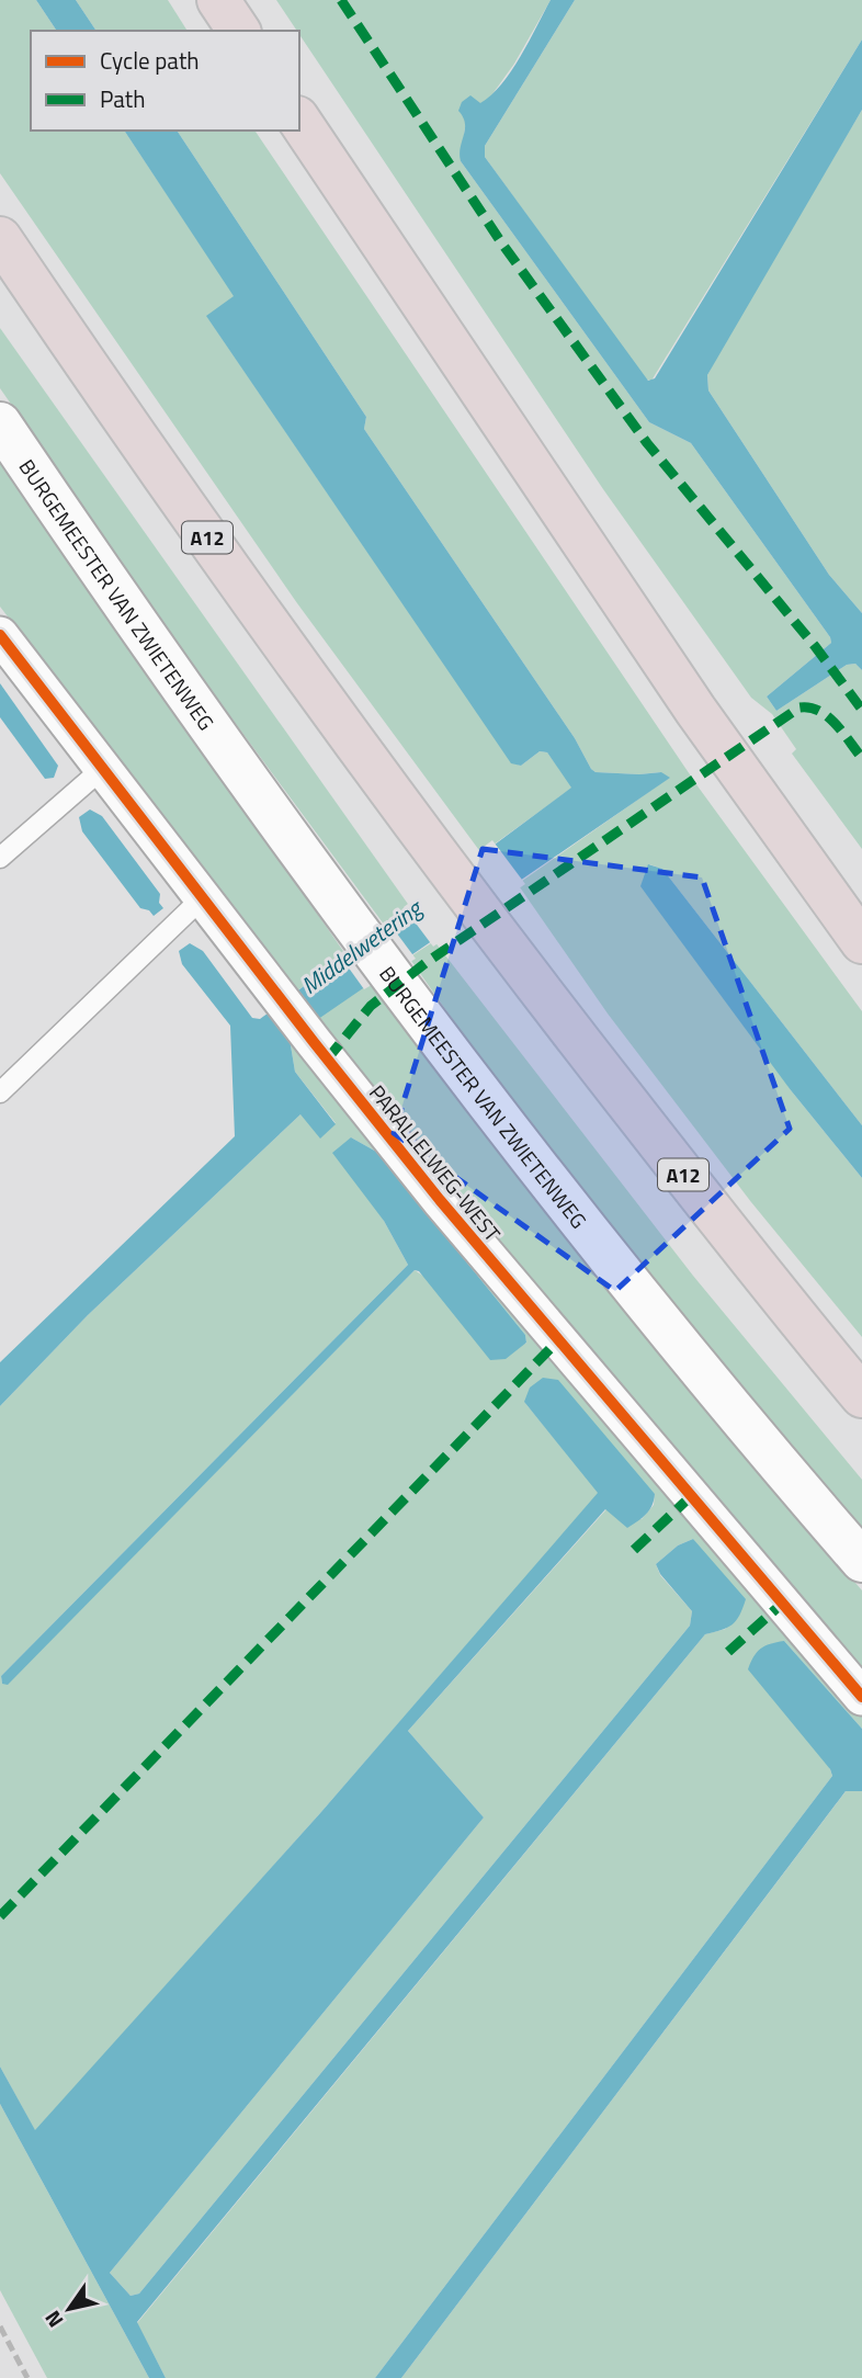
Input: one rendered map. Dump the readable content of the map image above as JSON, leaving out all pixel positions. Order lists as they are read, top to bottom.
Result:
{
  "streets": {
    "highway": ["A12"],
    "main road": ["BURGEMEESTER VAN ZWIETENWEG"],
    "street": ["PARALLELWEG-WEST"]
  },
  "water": ["Middelwetering"],
  "legend": ["Cycle path", "Path"],
  "north": "bottom left"
}
